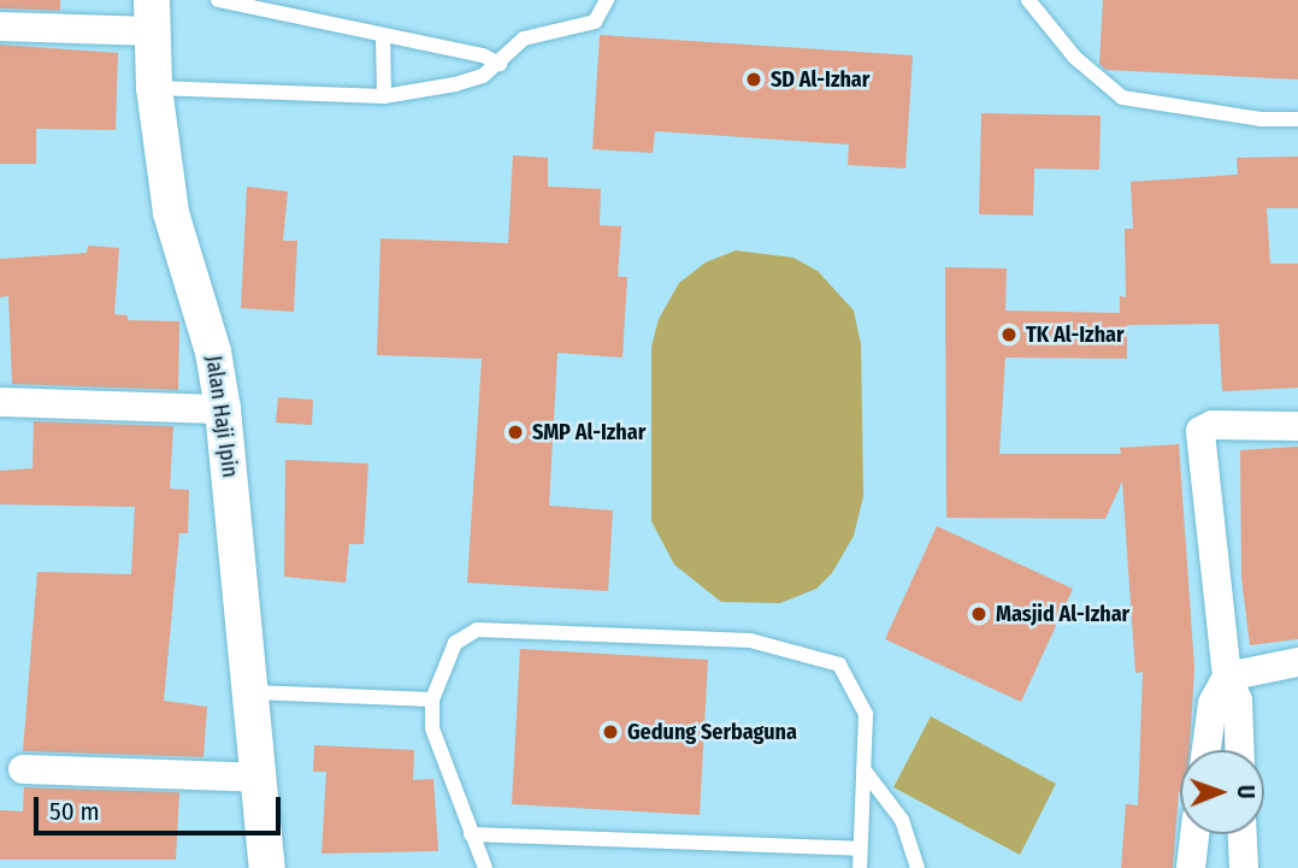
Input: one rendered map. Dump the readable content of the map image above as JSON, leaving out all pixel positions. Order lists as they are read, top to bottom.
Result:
{
  "streets": {
    "street": ["Jalan Haji Ipin"]
  },
  "places": [
    "SD Al-Izhar",
    "TK Al-Izhar",
    "SMP Al-Izhar",
    "Masjid Al-Izhar",
    "Gedung Serbaguna"
  ],
  "scale_bar": "50 m",
  "north": "right"
}
